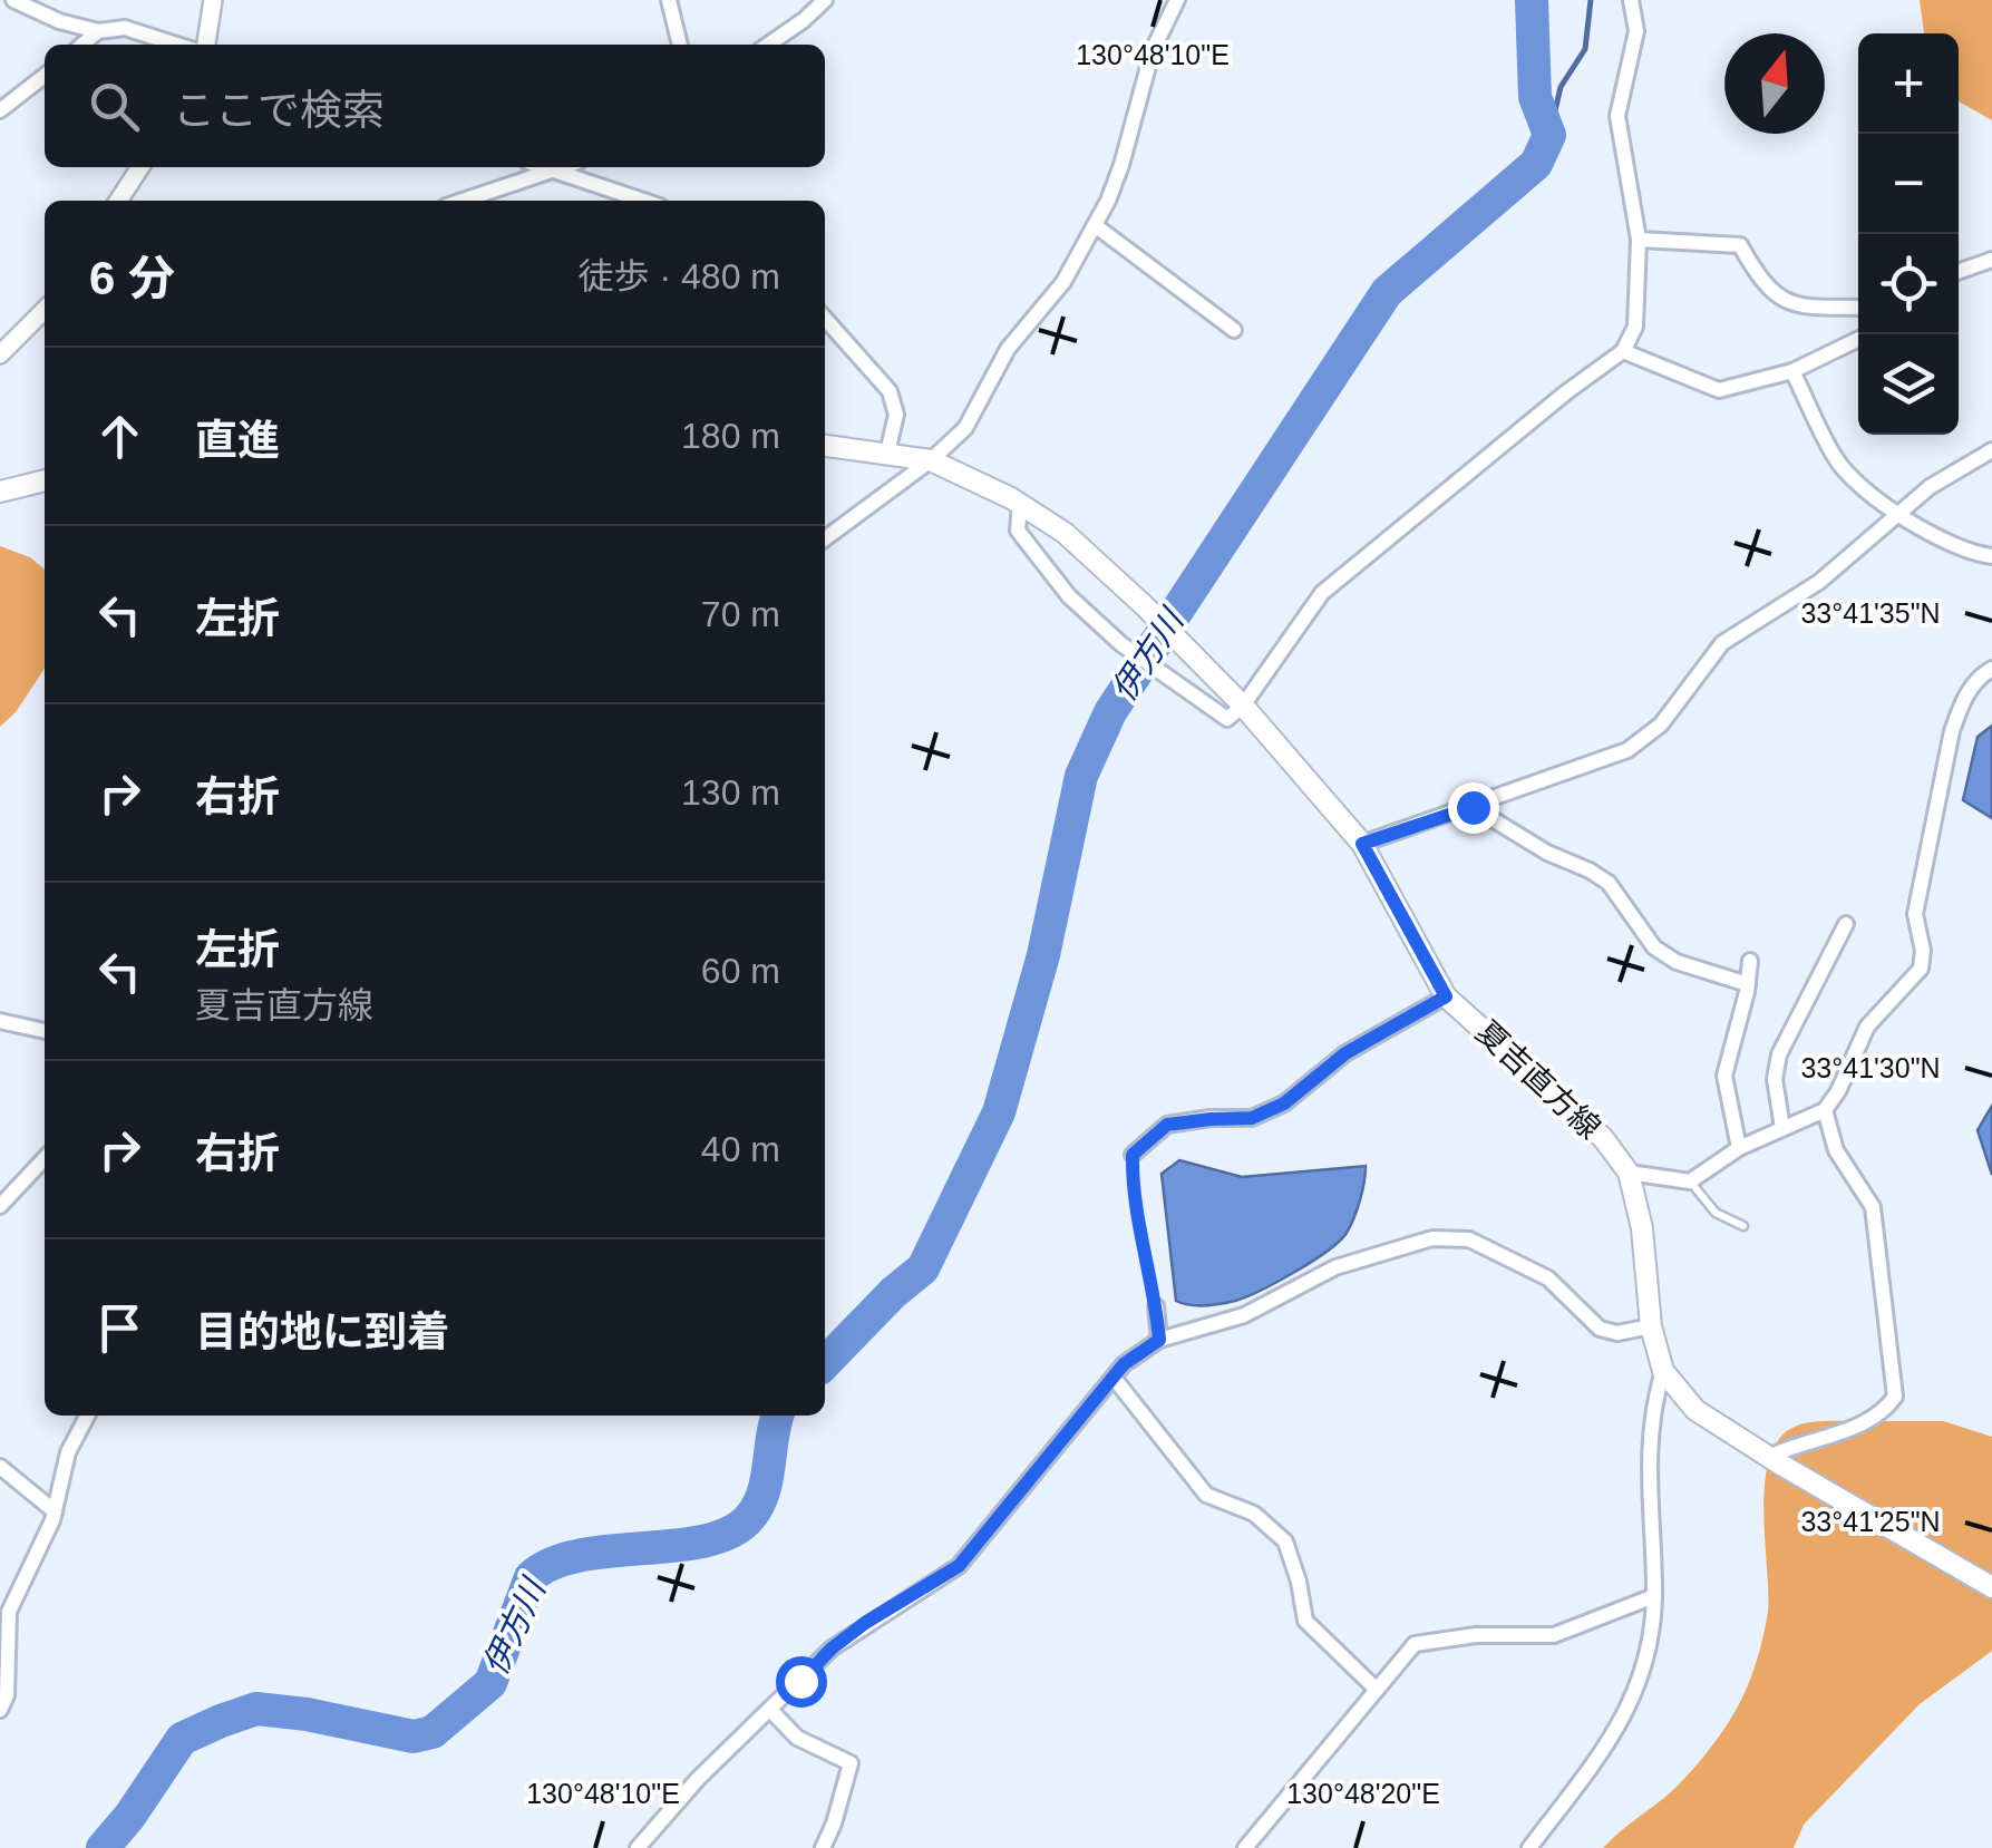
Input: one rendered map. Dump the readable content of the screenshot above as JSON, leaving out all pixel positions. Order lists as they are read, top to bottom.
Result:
{
  "streets": {
    "main road": ["夏吉直方線"]
  },
  "water": ["伊方川"],
  "north": "top",
  "page": {
    "map_buttons": ["+", "−"],
    "search": "ここで検索",
    "heading": ["6 分", "徒歩 · 480 m"],
    "list": [
      ["直進", "180 m"],
      ["左折", "70 m"],
      ["右折", "130 m"],
      ["左折", "夏吉直方線", "60 m"],
      ["右折", "40 m"],
      "目的地に到着"
    ]
  },
  "coordinates": [
    "130°48'10\"E",
    "33°41'35\"N",
    "33°41'30\"N",
    "33°41'25\"N",
    "130°48'20\"E"
  ]
}
